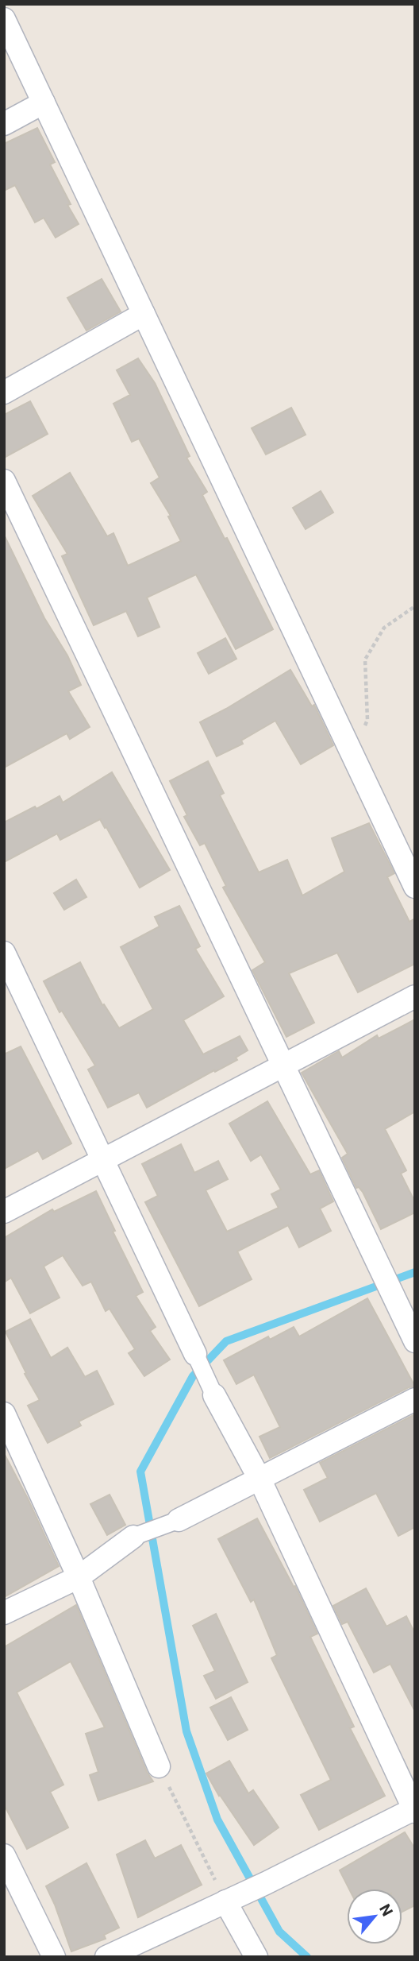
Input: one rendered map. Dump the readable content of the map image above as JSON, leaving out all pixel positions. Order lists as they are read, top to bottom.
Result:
{
  "north": "top right"
}
